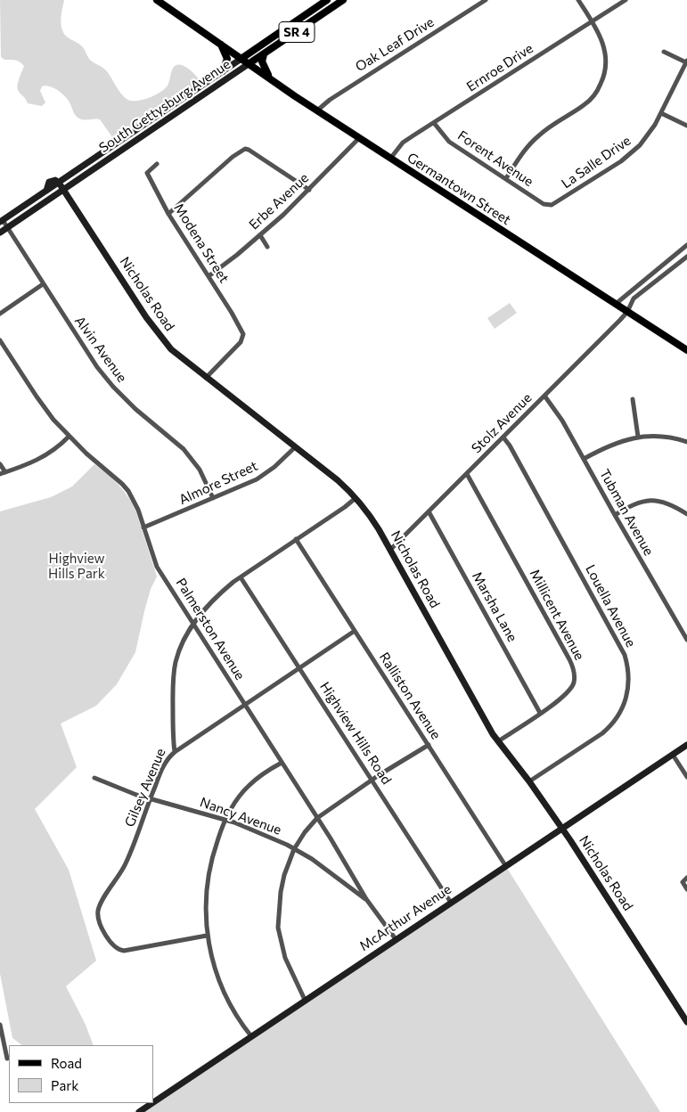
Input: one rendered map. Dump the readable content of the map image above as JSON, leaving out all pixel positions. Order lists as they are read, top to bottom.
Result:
{
  "streets": {
    "main road": ["SR 4", "South Gettysburg Avenue", "Germantown Street"],
    "street": [
      "Oak Leaf Drive",
      "Ernroe Drive",
      "Forent Avenue",
      "La Salle Drive",
      "Erbe Avenue",
      "Modena Street",
      "Nicholas Road",
      "Alvin Avenue",
      "Stolz Avenue",
      "Almore Street",
      "Tubman Avenue",
      "Louella Avenue",
      "Marsha Lane",
      "Millicent Avenue",
      "Palmerston Avenue",
      "Ralliston Avenue",
      "Highview Hills Road",
      "Gilsey Avenue",
      "Nancy Avenue",
      "McArthur Avenue"
    ]
  },
  "crossings": [
    ["Oak Leaf Drive", "Germantown Street"],
    ["Ernroe Drive", "Forent Avenue"],
    ["Ernroe Drive", "Germantown Street"],
    ["South Gettysburg Avenue", "Germantown Street"],
    ["South Gettysburg Avenue", "Nicholas Road"],
    ["South Gettysburg Avenue", "Alvin Avenue"],
    ["Forent Avenue", "La Salle Drive"],
    ["Germantown Street", "Erbe Avenue"],
    ["Germantown Street", "Stolz Avenue"],
    ["Erbe Avenue", "Modena Street"],
    ["Modena Street", "Nicholas Road"],
    ["Nicholas Road", "Stolz Avenue"],
    ["Nicholas Road", "Almore Street"],
    ["Nicholas Road", "Louella Avenue"],
    ["Nicholas Road", "Millicent Avenue"],
    ["Nicholas Road", "Gilsey Avenue"],
    ["Nicholas Road", "McArthur Avenue"],
    ["Alvin Avenue", "Almore Street"],
    ["Stolz Avenue", "Tubman Avenue"],
    ["Stolz Avenue", "Louella Avenue"],
    ["Stolz Avenue", "Marsha Lane"],
    ["Stolz Avenue", "Millicent Avenue"],
    ["Almore Street", "Palmerston Avenue"],
    ["Marsha Lane", "Millicent Avenue"],
    ["Palmerston Avenue", "Gilsey Avenue"],
    ["Palmerston Avenue", "Nancy Avenue"],
    ["Palmerston Avenue", "McArthur Avenue"],
    ["Ralliston Avenue", "Gilsey Avenue"],
    ["Ralliston Avenue", "McArthur Avenue"],
    ["Highview Hills Road", "Gilsey Avenue"],
    ["Highview Hills Road", "McArthur Avenue"],
    ["Gilsey Avenue", "Nancy Avenue"]
  ],
  "parks": ["Highview Hills Park"],
  "legend": ["Road", "Park"]
}
